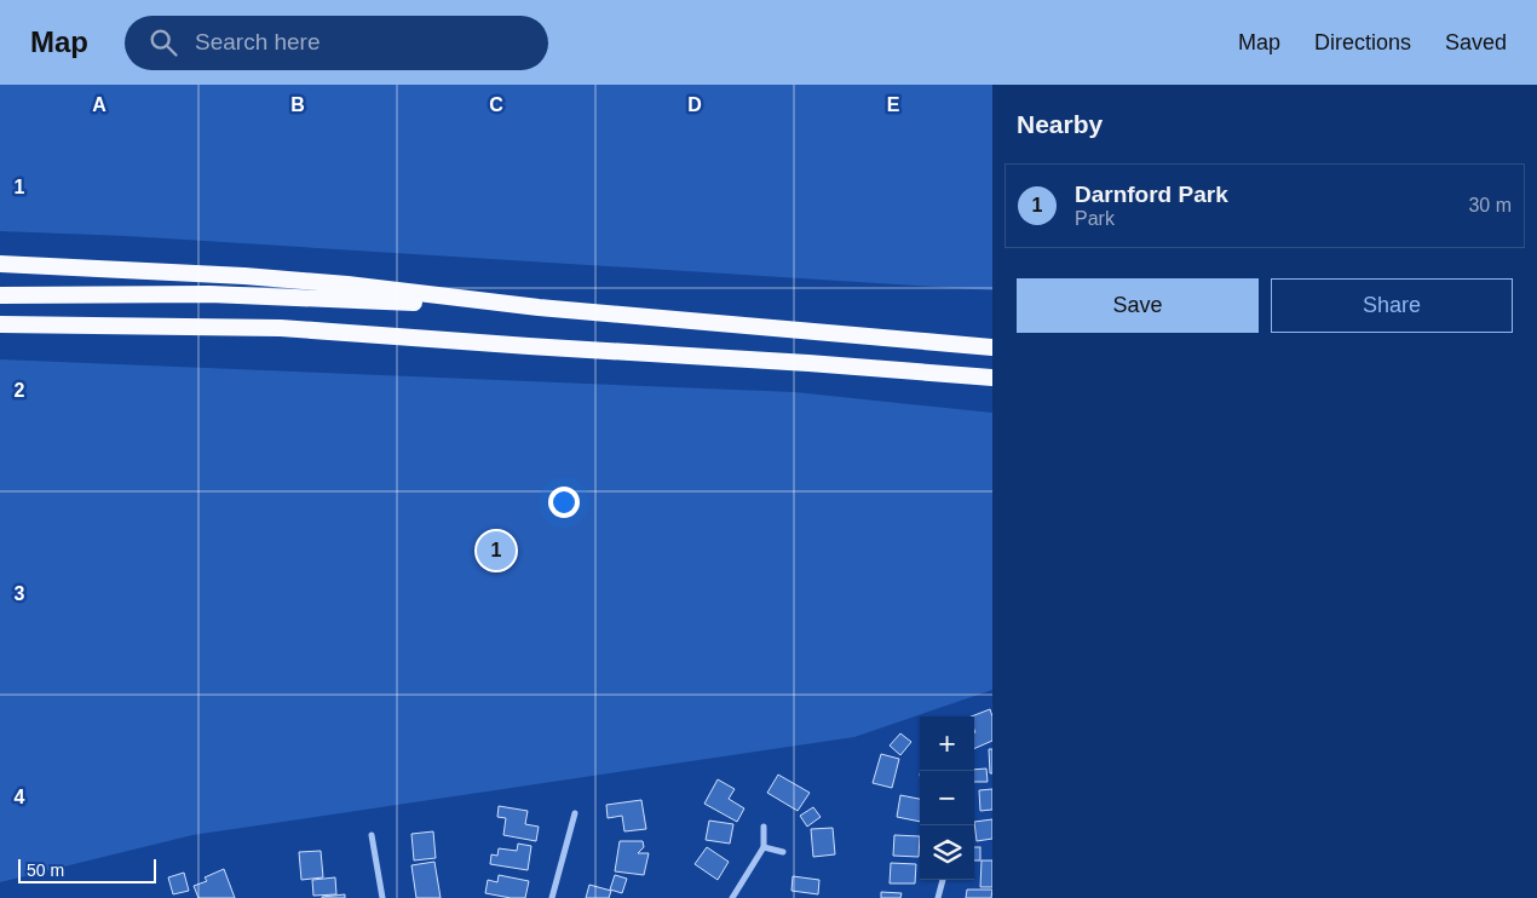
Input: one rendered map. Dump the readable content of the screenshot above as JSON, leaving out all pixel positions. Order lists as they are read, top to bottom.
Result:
{
  "scale_bar": "50 m",
  "page": {
    "header": "Map",
    "search": "Search here",
    "nav": ["Map", "Directions", "Saved"],
    "heading": "Nearby",
    "list": [
      {
        "mark": "1",
        "name": "Darnford Park",
        "note": "Park",
        "value": "30 m"
      }
    ],
    "buttons": ["Save", "Share"],
    "pins": "1",
    "map_buttons": ["+", "−"],
    "scale": "50 m"
  },
  "grid": {
    "columns": [
      "A",
      "B",
      "C",
      "D",
      "E"
    ],
    "rows": [
      "1",
      "2",
      "3",
      "4"
    ]
  }
}
